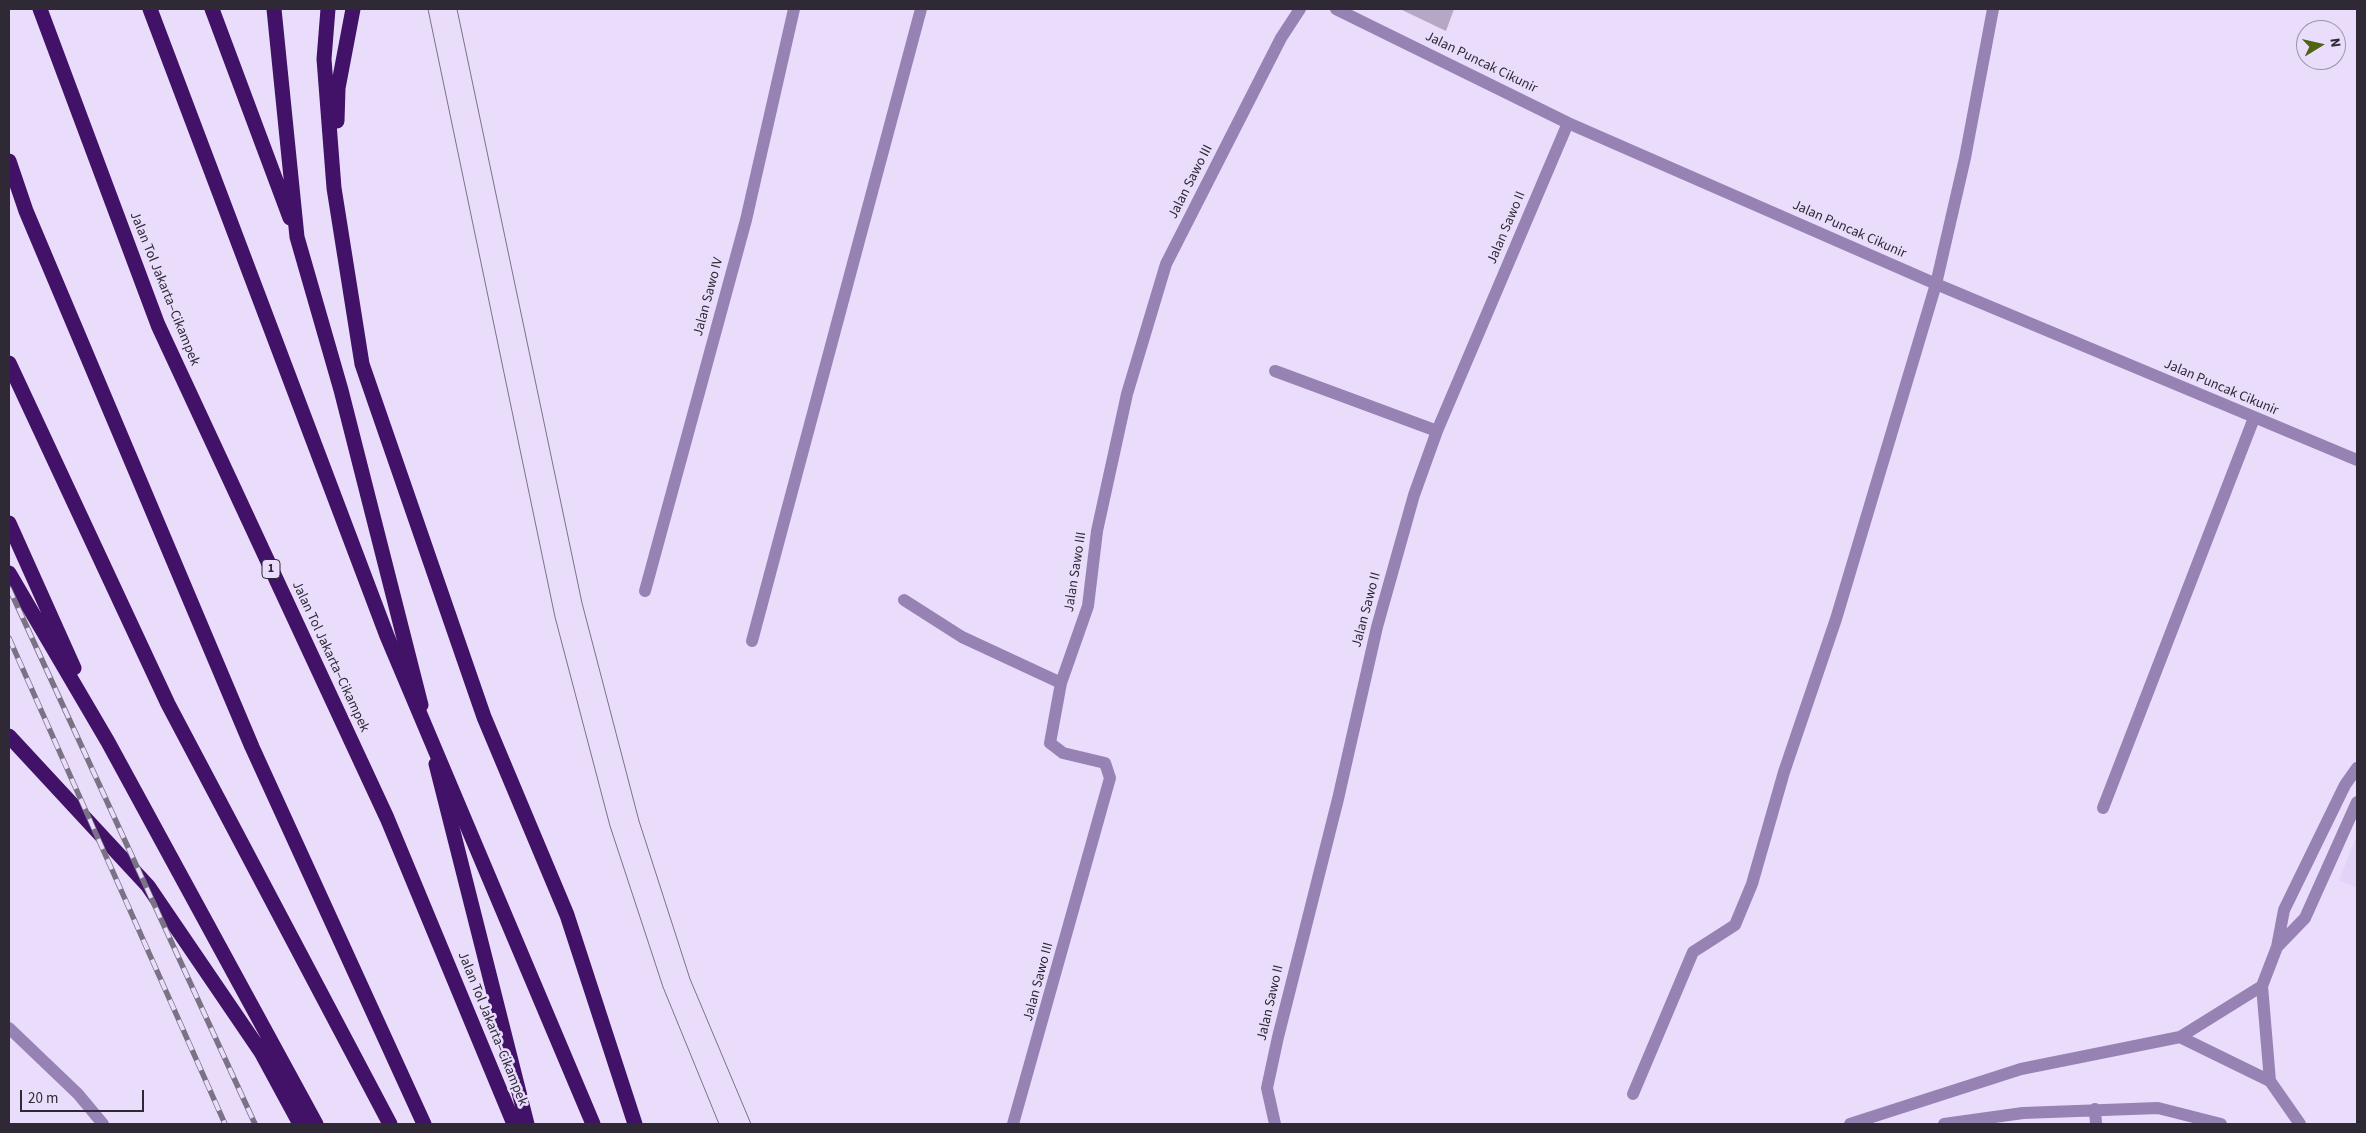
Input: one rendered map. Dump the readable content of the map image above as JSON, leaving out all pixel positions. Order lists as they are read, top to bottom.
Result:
{
  "streets": {
    "highway": ["Jalan Tol Jakarta–Cikampek", "1"],
    "street": [
      "Jalan Puncak Cikunir",
      "Jalan Sawo III",
      "Jalan Sawo II",
      "Jalan Sawo IV"
    ]
  },
  "crossings": [
    ["Jalan Puncak Cikunir", "Jalan Sawo II"]
  ],
  "scale_bar": "20 m",
  "north": "right"
}
